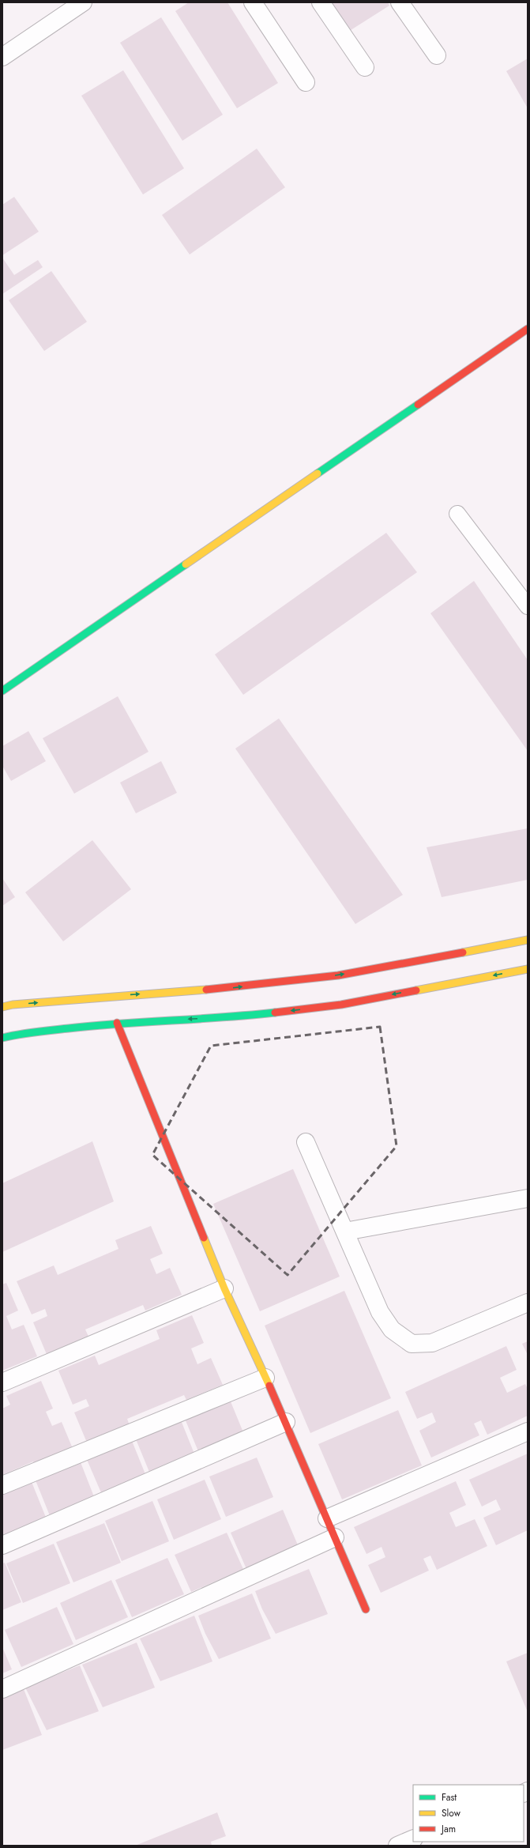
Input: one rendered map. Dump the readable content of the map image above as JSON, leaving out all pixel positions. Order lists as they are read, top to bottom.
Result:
{
  "legend": ["Fast", "Slow", "Jam"]
}
